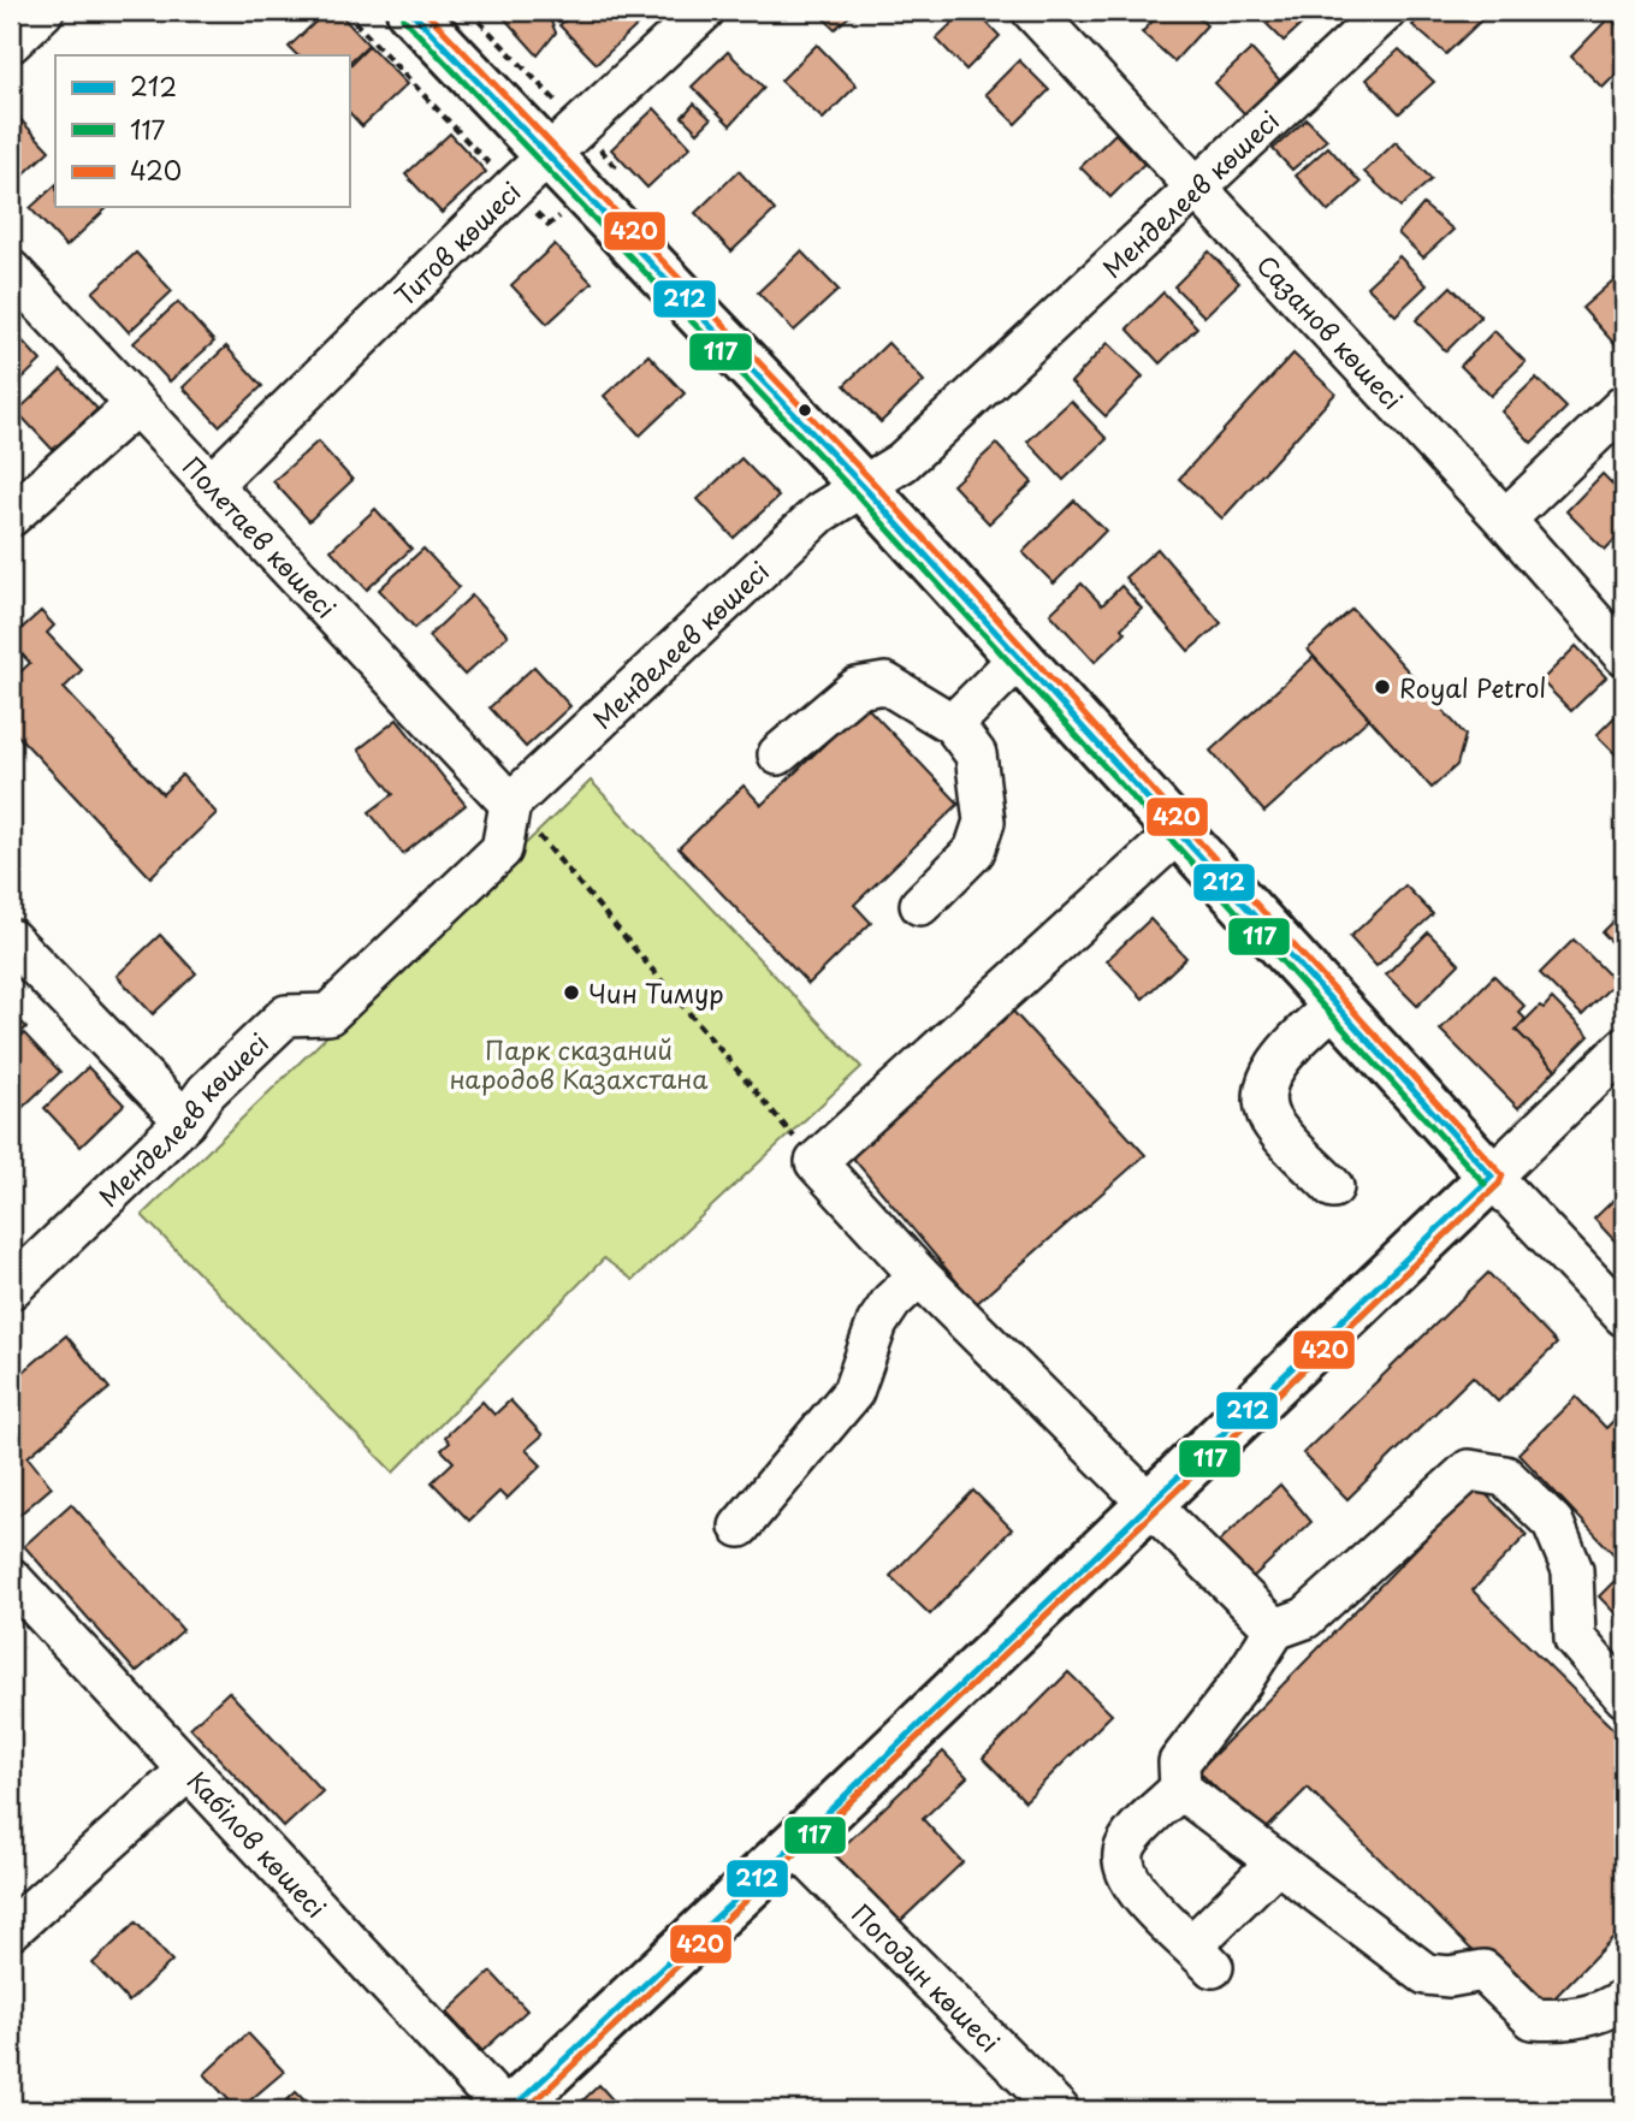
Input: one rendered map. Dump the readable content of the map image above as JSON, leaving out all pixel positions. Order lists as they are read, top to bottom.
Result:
{
  "streets": {
    "street": [
      "Менделеев көшесі",
      "Титов көшесі",
      "Сазанов көшесі",
      "Полетаев көшесі",
      "Кабілов көшесі",
      "Погодин көшесі"
    ]
  },
  "crossings": [
    ["Менделеев көшесі", "Сазанов көшесі"],
    ["Менделеев көшесі", "Полетаев көшесі"],
    ["Титов көшесі", "Полетаев көшесі"]
  ],
  "parks": ["Парк сказаний народов Казахстана"],
  "places": ["Royal Petrol", "Чин Тимур"],
  "lines": ["transit line 212", "transit line 420", "transit line 117"],
  "legend": ["212", "117", "420"]
}
